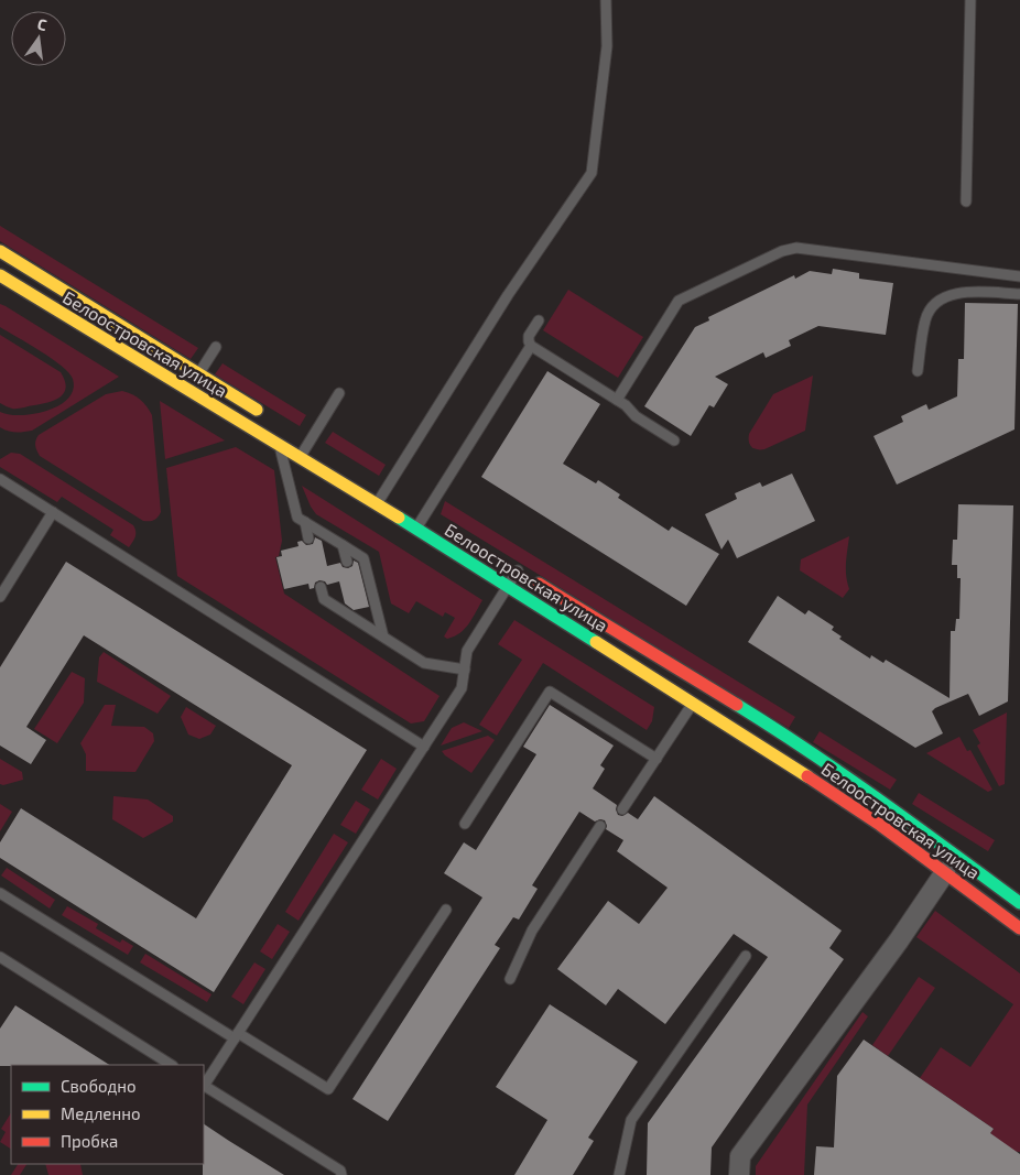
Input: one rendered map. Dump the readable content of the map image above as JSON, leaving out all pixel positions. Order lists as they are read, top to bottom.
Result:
{
  "streets": {
    "main road": ["Белоостровская улица"]
  },
  "legend": ["Свободно", "Медленно", "Пробка"],
  "north": "top"
}
